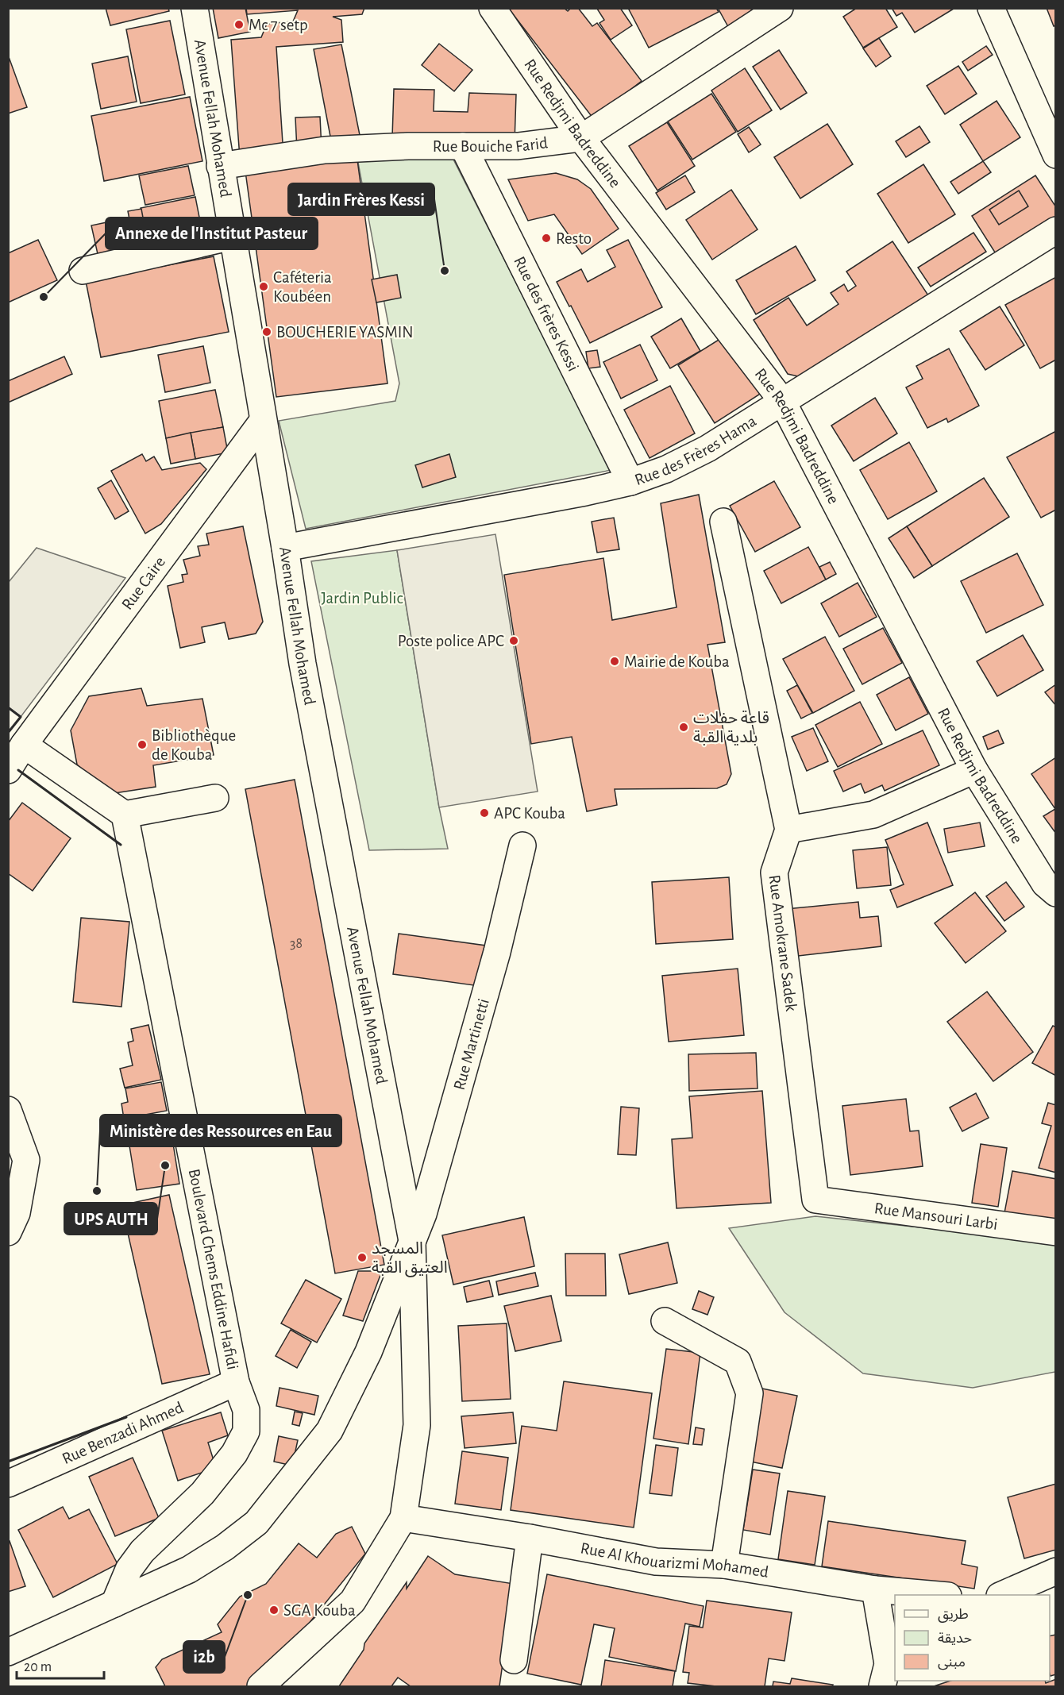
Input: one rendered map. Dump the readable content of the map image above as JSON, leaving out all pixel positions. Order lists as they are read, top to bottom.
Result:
{
  "streets": {
    "street": [
      "Avenue Fellah Mohamed",
      "Rue Redjmi Badreddine",
      "Rue Bouiche Farid",
      "Rue des frères Kessi",
      "Rue des Frères Hama",
      "Rue Caire",
      "Rue Amokrane Sadek",
      "Rue Martinetti",
      "Rue Mansouri Larbi",
      "Boulevard Chems Eddine Hafidi",
      "Rue Benzadi Ahmed",
      "Rue Al Khouarizmi Mohamed"
    ]
  },
  "crossings": [
    ["Avenue Fellah Mohamed", "Rue Bouiche Farid"],
    ["Avenue Fellah Mohamed", "Rue des Frères Hama"],
    ["Avenue Fellah Mohamed", "Rue Caire"],
    ["Avenue Fellah Mohamed", "Rue Martinetti"],
    ["Rue Redjmi Badreddine", "Rue Bouiche Farid"],
    ["Rue Redjmi Badreddine", "Rue des Frères Hama"],
    ["Rue Bouiche Farid", "Rue des frères Kessi"],
    ["Rue des frères Kessi", "Rue des Frères Hama"],
    ["Rue Amokrane Sadek", "Rue Mansouri Larbi"],
    ["Rue Martinetti", "Boulevard Chems Eddine Hafidi"],
    ["Boulevard Chems Eddine Hafidi", "Rue Benzadi Ahmed"]
  ],
  "parks": ["Jardin Public"],
  "places": [
    "Mc 7 setp",
    "Resto",
    "Jardin Frères Kessi",
    "Caféteria Koubéen",
    "Annexe de l'Institut Pasteur",
    "BOUCHERIE YASMIN",
    "Poste police APC",
    "Mairie de Kouba",
    "قاعة حفلات بلدية القبة",
    "Bibliothèque de Kouba",
    "APC Kouba",
    "UPS AUTH",
    "Ministère des Ressources en Eau",
    "المسجد العتيق القبة",
    "i2b",
    "SGA Kouba"
  ],
  "house_numbers": ["38"],
  "legend": ["طريق", "حديقة", "مبنى"],
  "scale_bar": "20 m"
}
